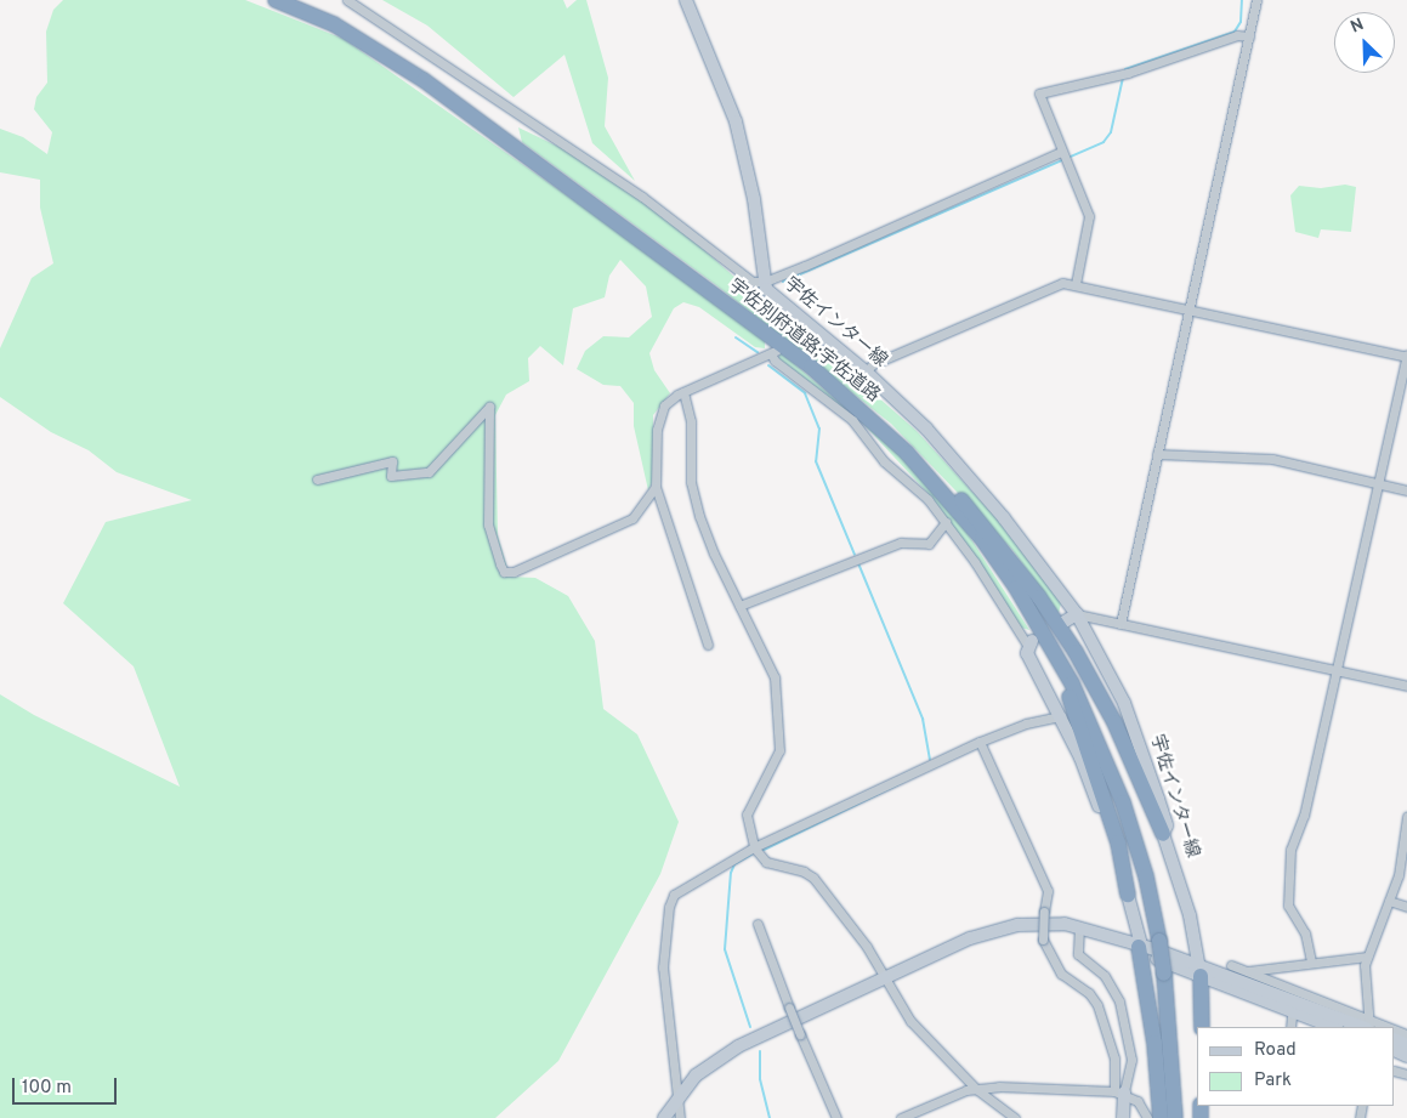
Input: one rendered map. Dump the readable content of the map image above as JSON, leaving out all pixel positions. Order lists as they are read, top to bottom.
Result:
{
  "streets": {
    "highway": ["宇佐別府道路;宇佐道路"],
    "main road": ["宇佐インター線"]
  },
  "legend": ["Road", "Park"],
  "scale_bar": "100 m",
  "north": "top left"
}
